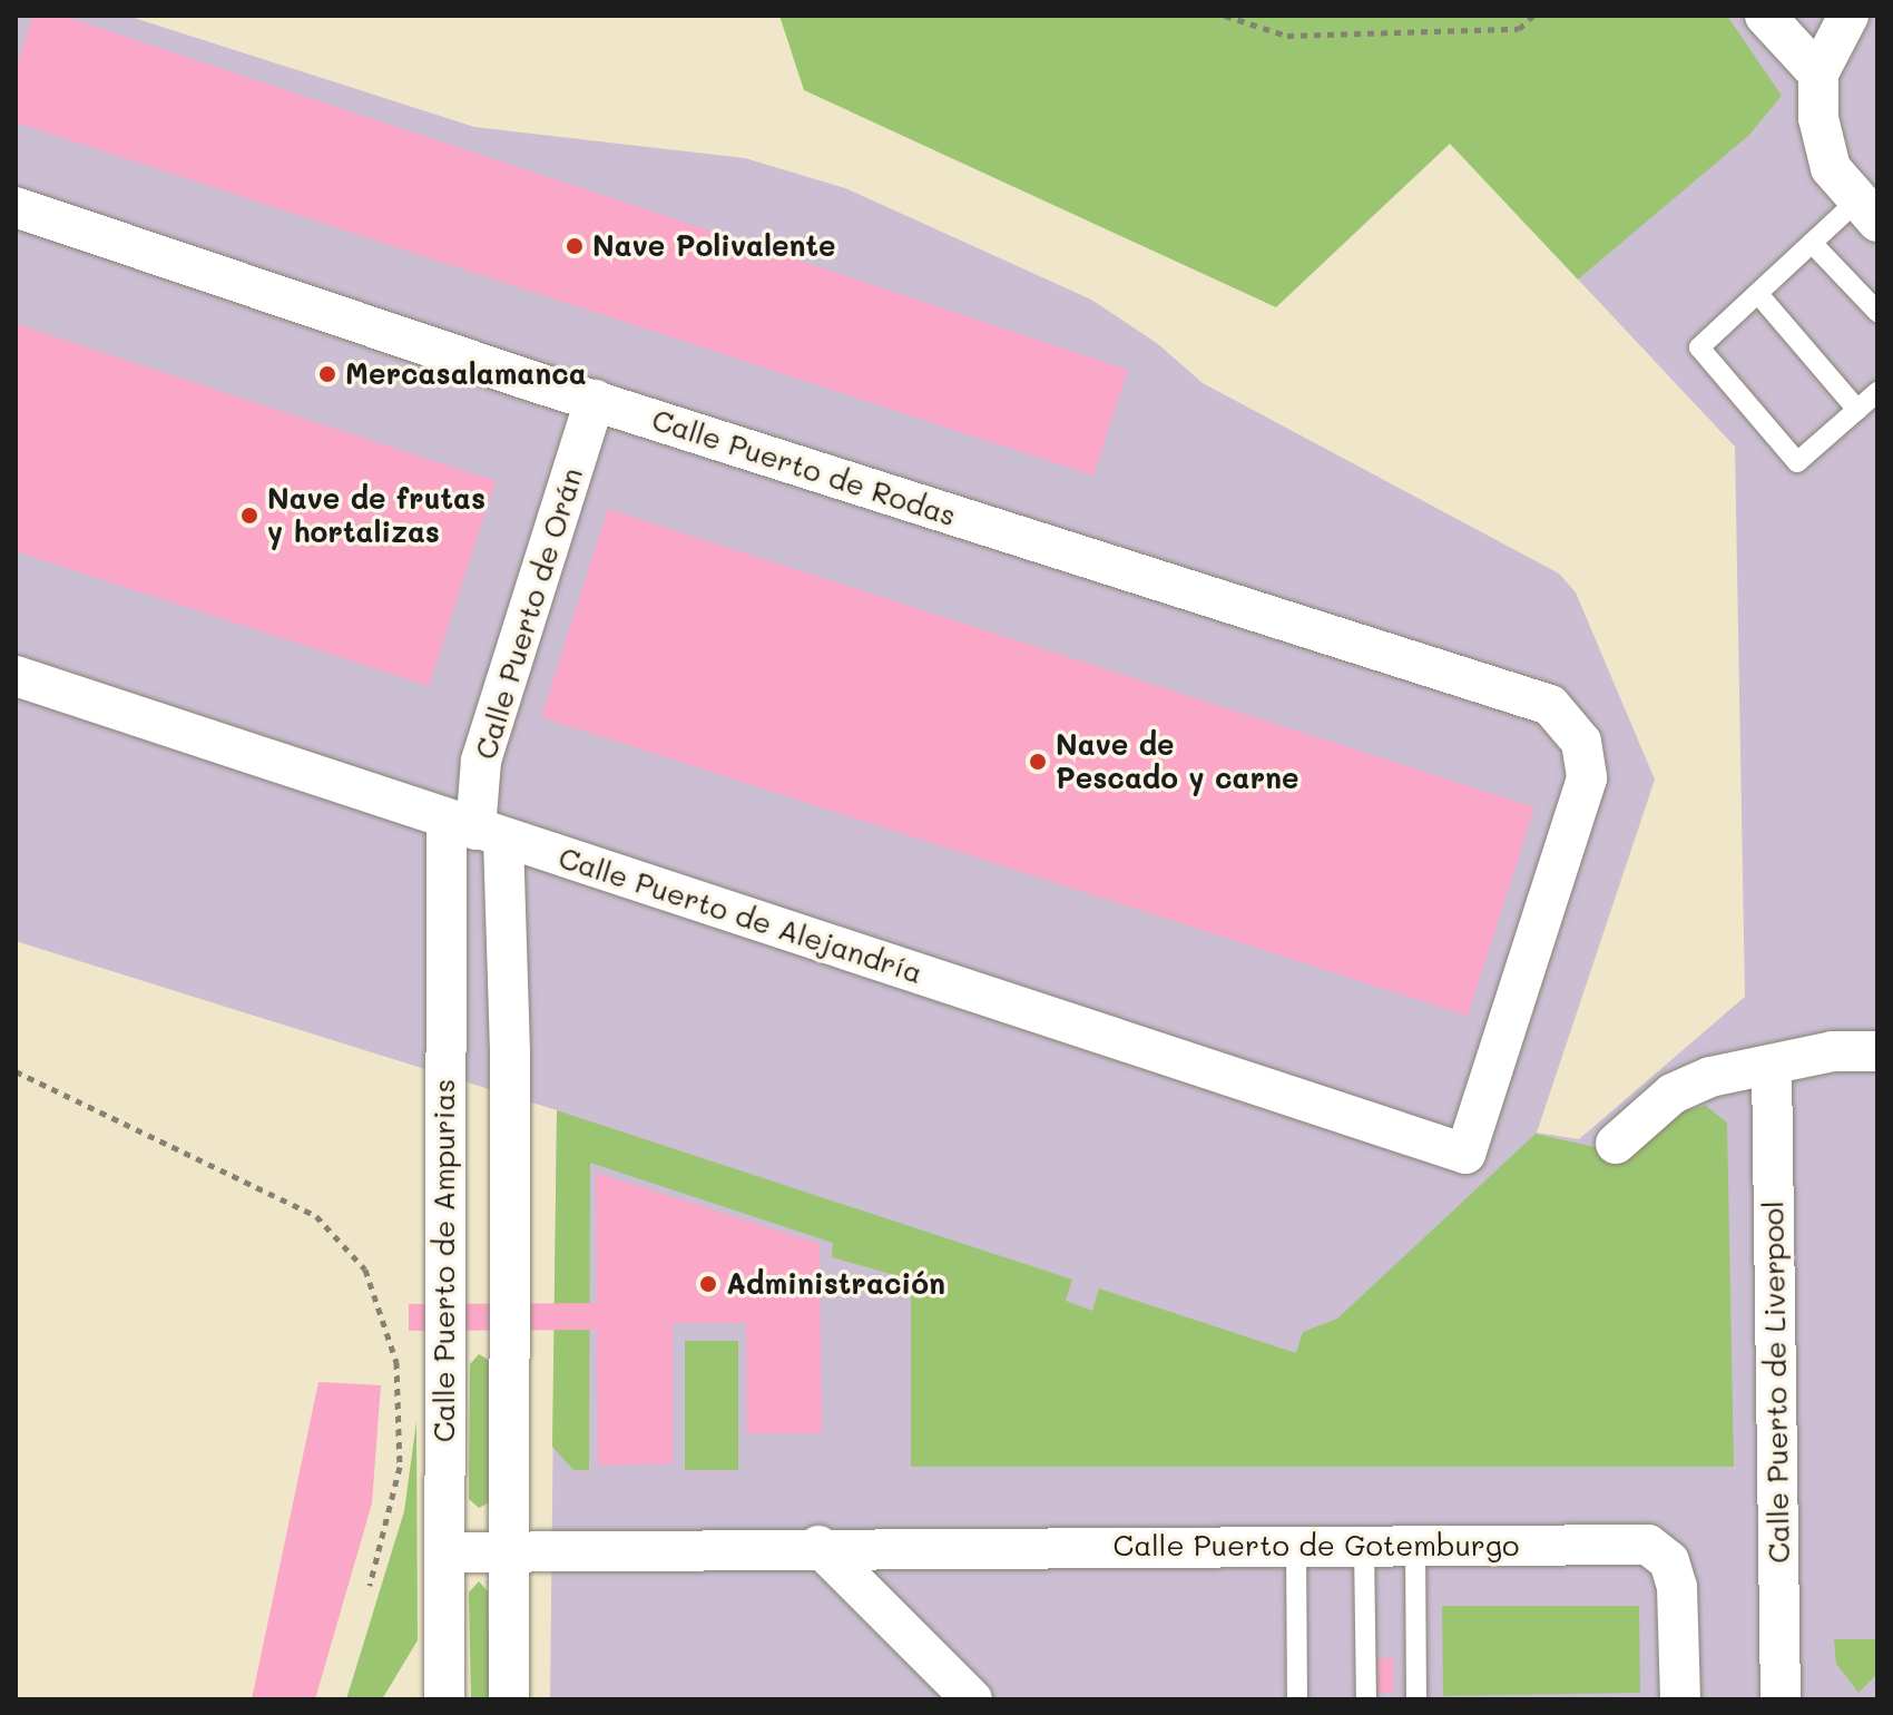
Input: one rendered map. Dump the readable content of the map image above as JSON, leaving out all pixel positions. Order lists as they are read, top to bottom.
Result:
{
  "streets": {
    "street": [
      "Calle Puerto de Rodas",
      "Calle Puerto de Orán",
      "Calle Puerto de Alejandría",
      "Calle Puerto de Ampurias",
      "Calle Puerto de Liverpool",
      "Calle Puerto de Gotemburgo"
    ]
  },
  "crossings": [
    ["Calle Puerto de Rodas", "Calle Puerto de Orán"],
    ["Calle Puerto de Rodas", "Calle Puerto de Alejandría"],
    ["Calle Puerto de Orán", "Calle Puerto de Alejandría"],
    ["Calle Puerto de Orán", "Calle Puerto de Ampurias"],
    ["Calle Puerto de Alejandría", "Calle Puerto de Ampurias"],
    ["Calle Puerto de Ampurias", "Calle Puerto de Gotemburgo"]
  ],
  "places": [
    "Nave Polivalente",
    "Mercasalamanca",
    "Nave de frutas y hortalizas",
    "Nave de Pescado y carne",
    "Administración"
  ]
}
